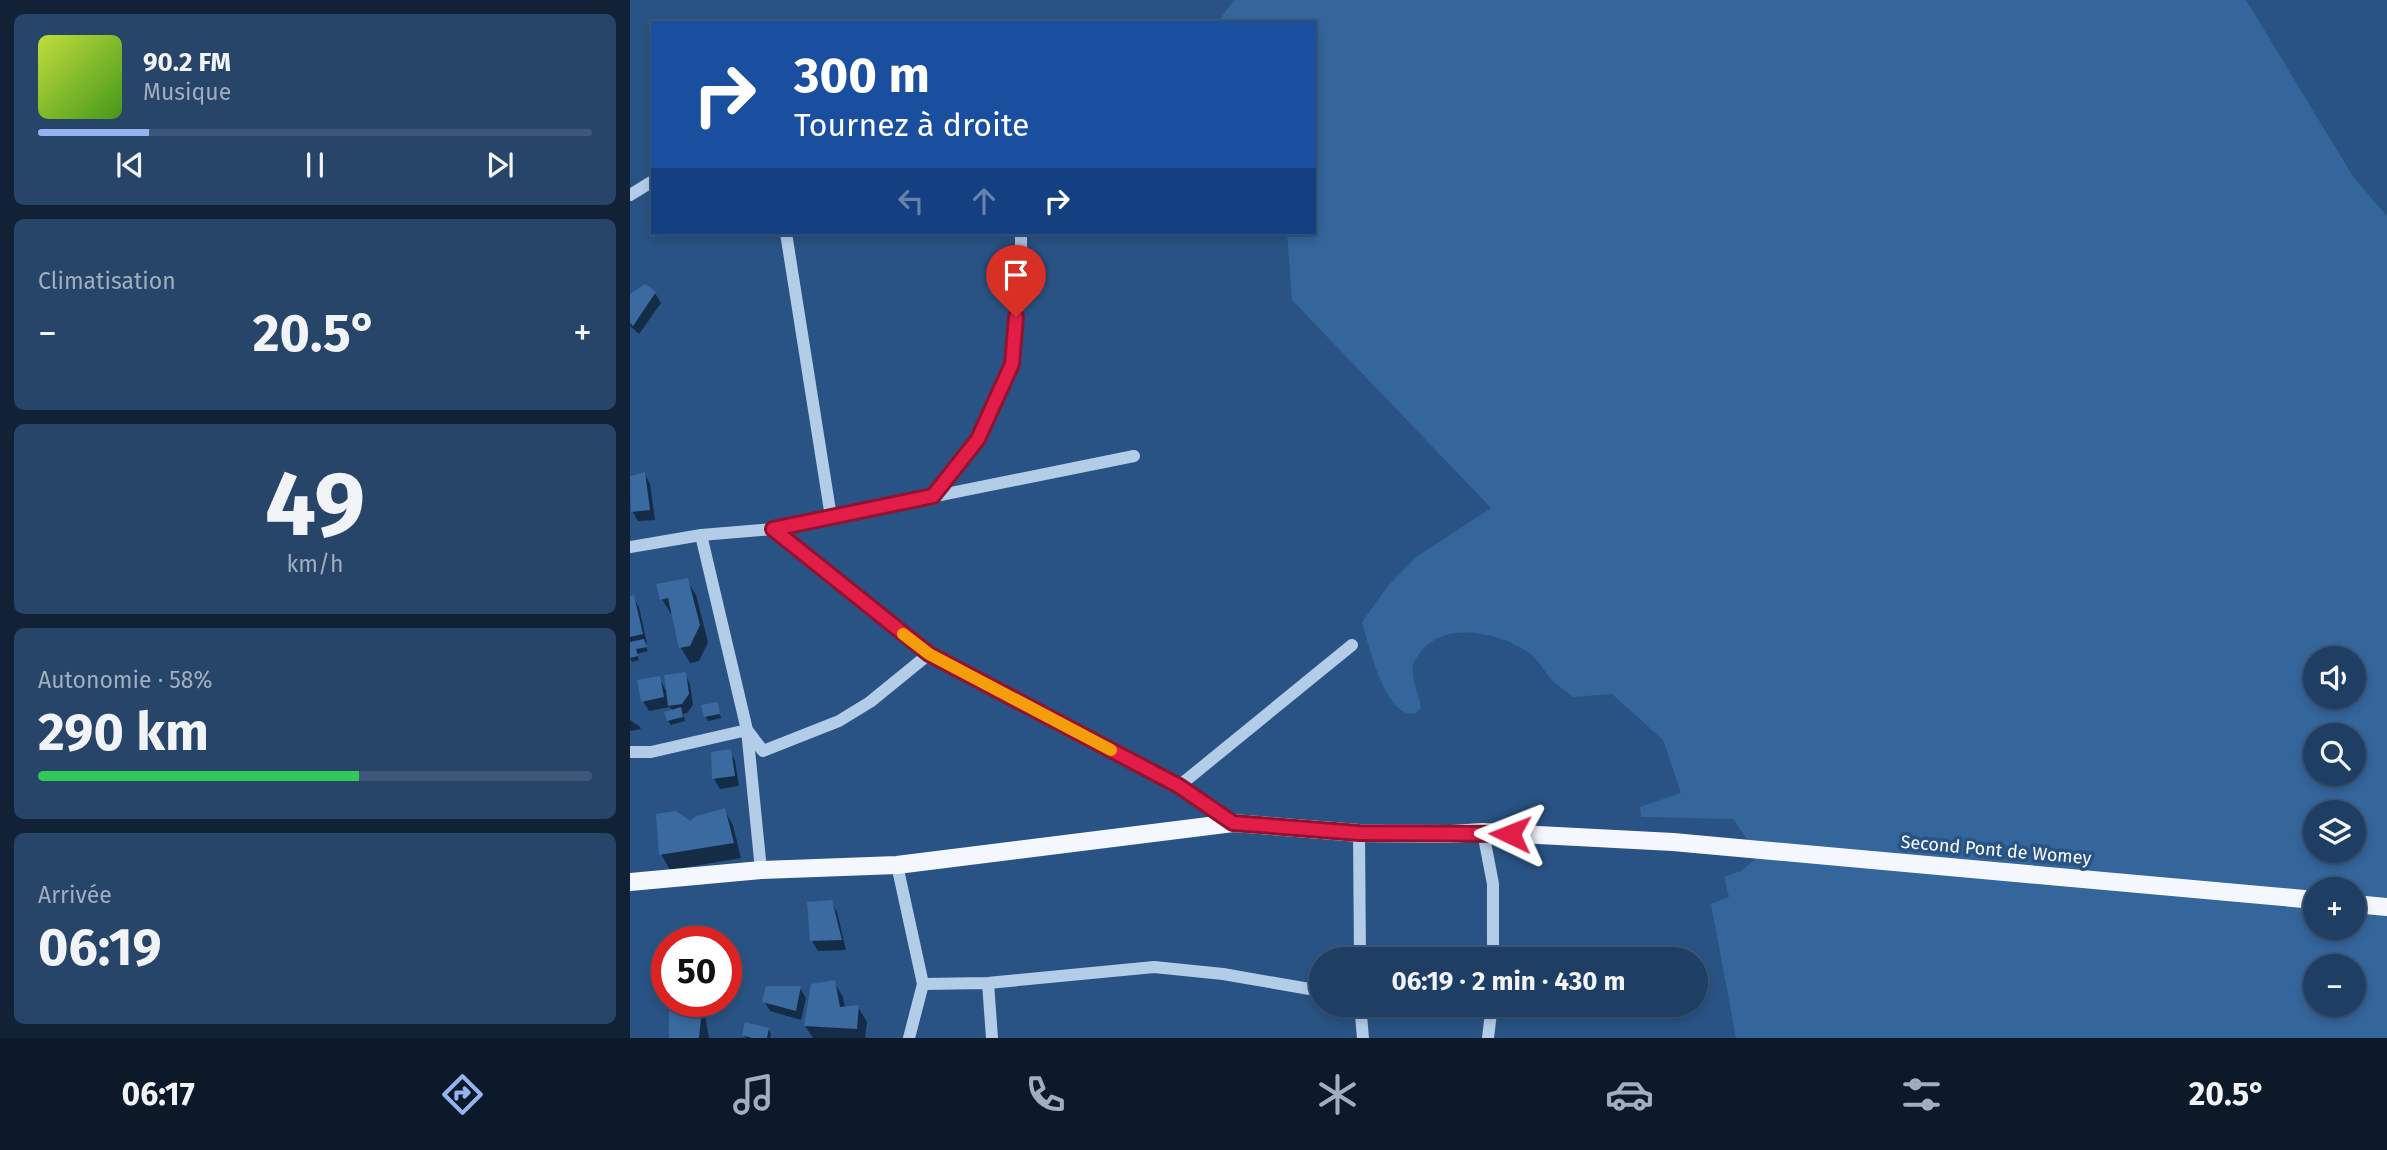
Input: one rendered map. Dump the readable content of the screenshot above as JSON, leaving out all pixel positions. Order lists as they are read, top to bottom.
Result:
{
  "streets": {
    "main road": ["Second Pont de Womey"]
  },
  "page": {
    "turn": ["300 m", "Tournez à droite"],
    "song": ["90.2 FM", "Musique"],
    "tile": [
      "Climatisation",
      ["49", "km/h"],
      ["Autonomie · 58%", "290 km"],
      ["Arrivée", "06:19"]
    ],
    "heat": ["−", "20.5°", "+"],
    "map_buttons": ["+", "−"],
    "limit": "50",
    "trip": "06:19 · 2 min · 430 m",
    "tabs": ["06:17", "20.5°"]
  }
}
